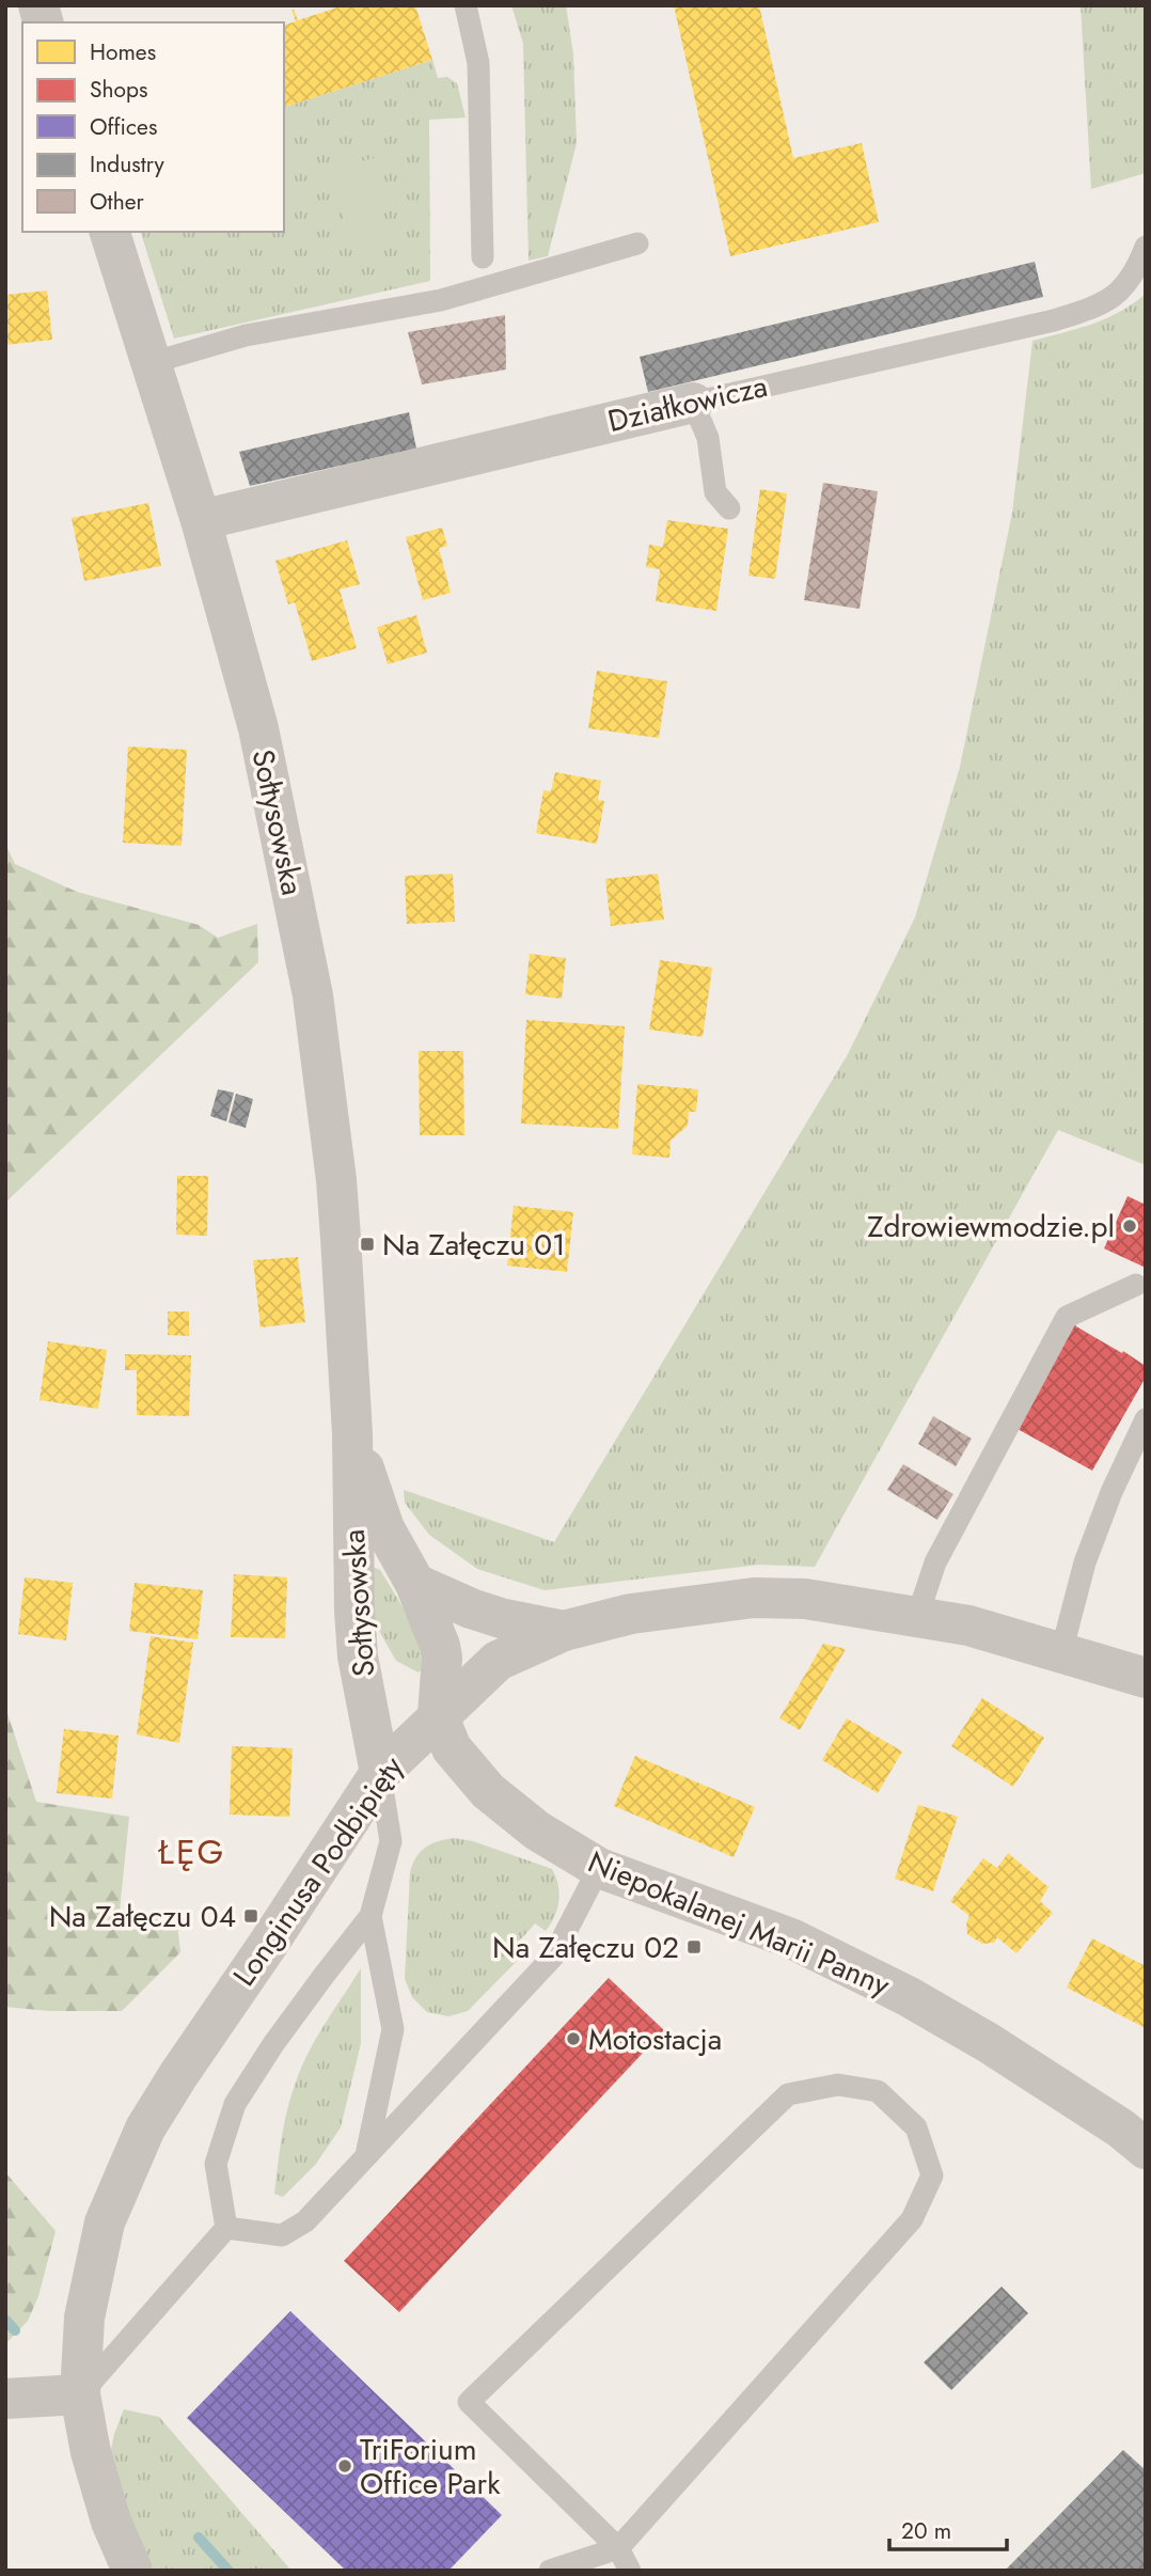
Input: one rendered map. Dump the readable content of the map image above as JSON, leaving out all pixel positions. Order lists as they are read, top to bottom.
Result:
{
  "streets": {
    "street": [
      "Działkowicza",
      "Sołtysowska",
      "Longinusa Podbipięty",
      "Niepokalanej Marii Panny"
    ]
  },
  "crossings": [
    ["Działkowicza", "Sołtysowska"],
    ["Sołtysowska", "Longinusa Podbipięty"],
    ["Sołtysowska", "Niepokalanej Marii Panny"],
    ["Longinusa Podbipięty", "Niepokalanej Marii Panny"]
  ],
  "districts": ["ŁĘG"],
  "places": {
    "other": ["Zdrowiewmodzie.pl", "Motostacja", "TriForium Office Park"],
    "transit": ["Na Załęczu 01", "Na Załęczu 04", "Na Załęczu 02"]
  },
  "legend": [
    "Homes",
    "Shops",
    "Offices",
    "Industry",
    "Other"
  ],
  "scale_bar": "20 m"
}
